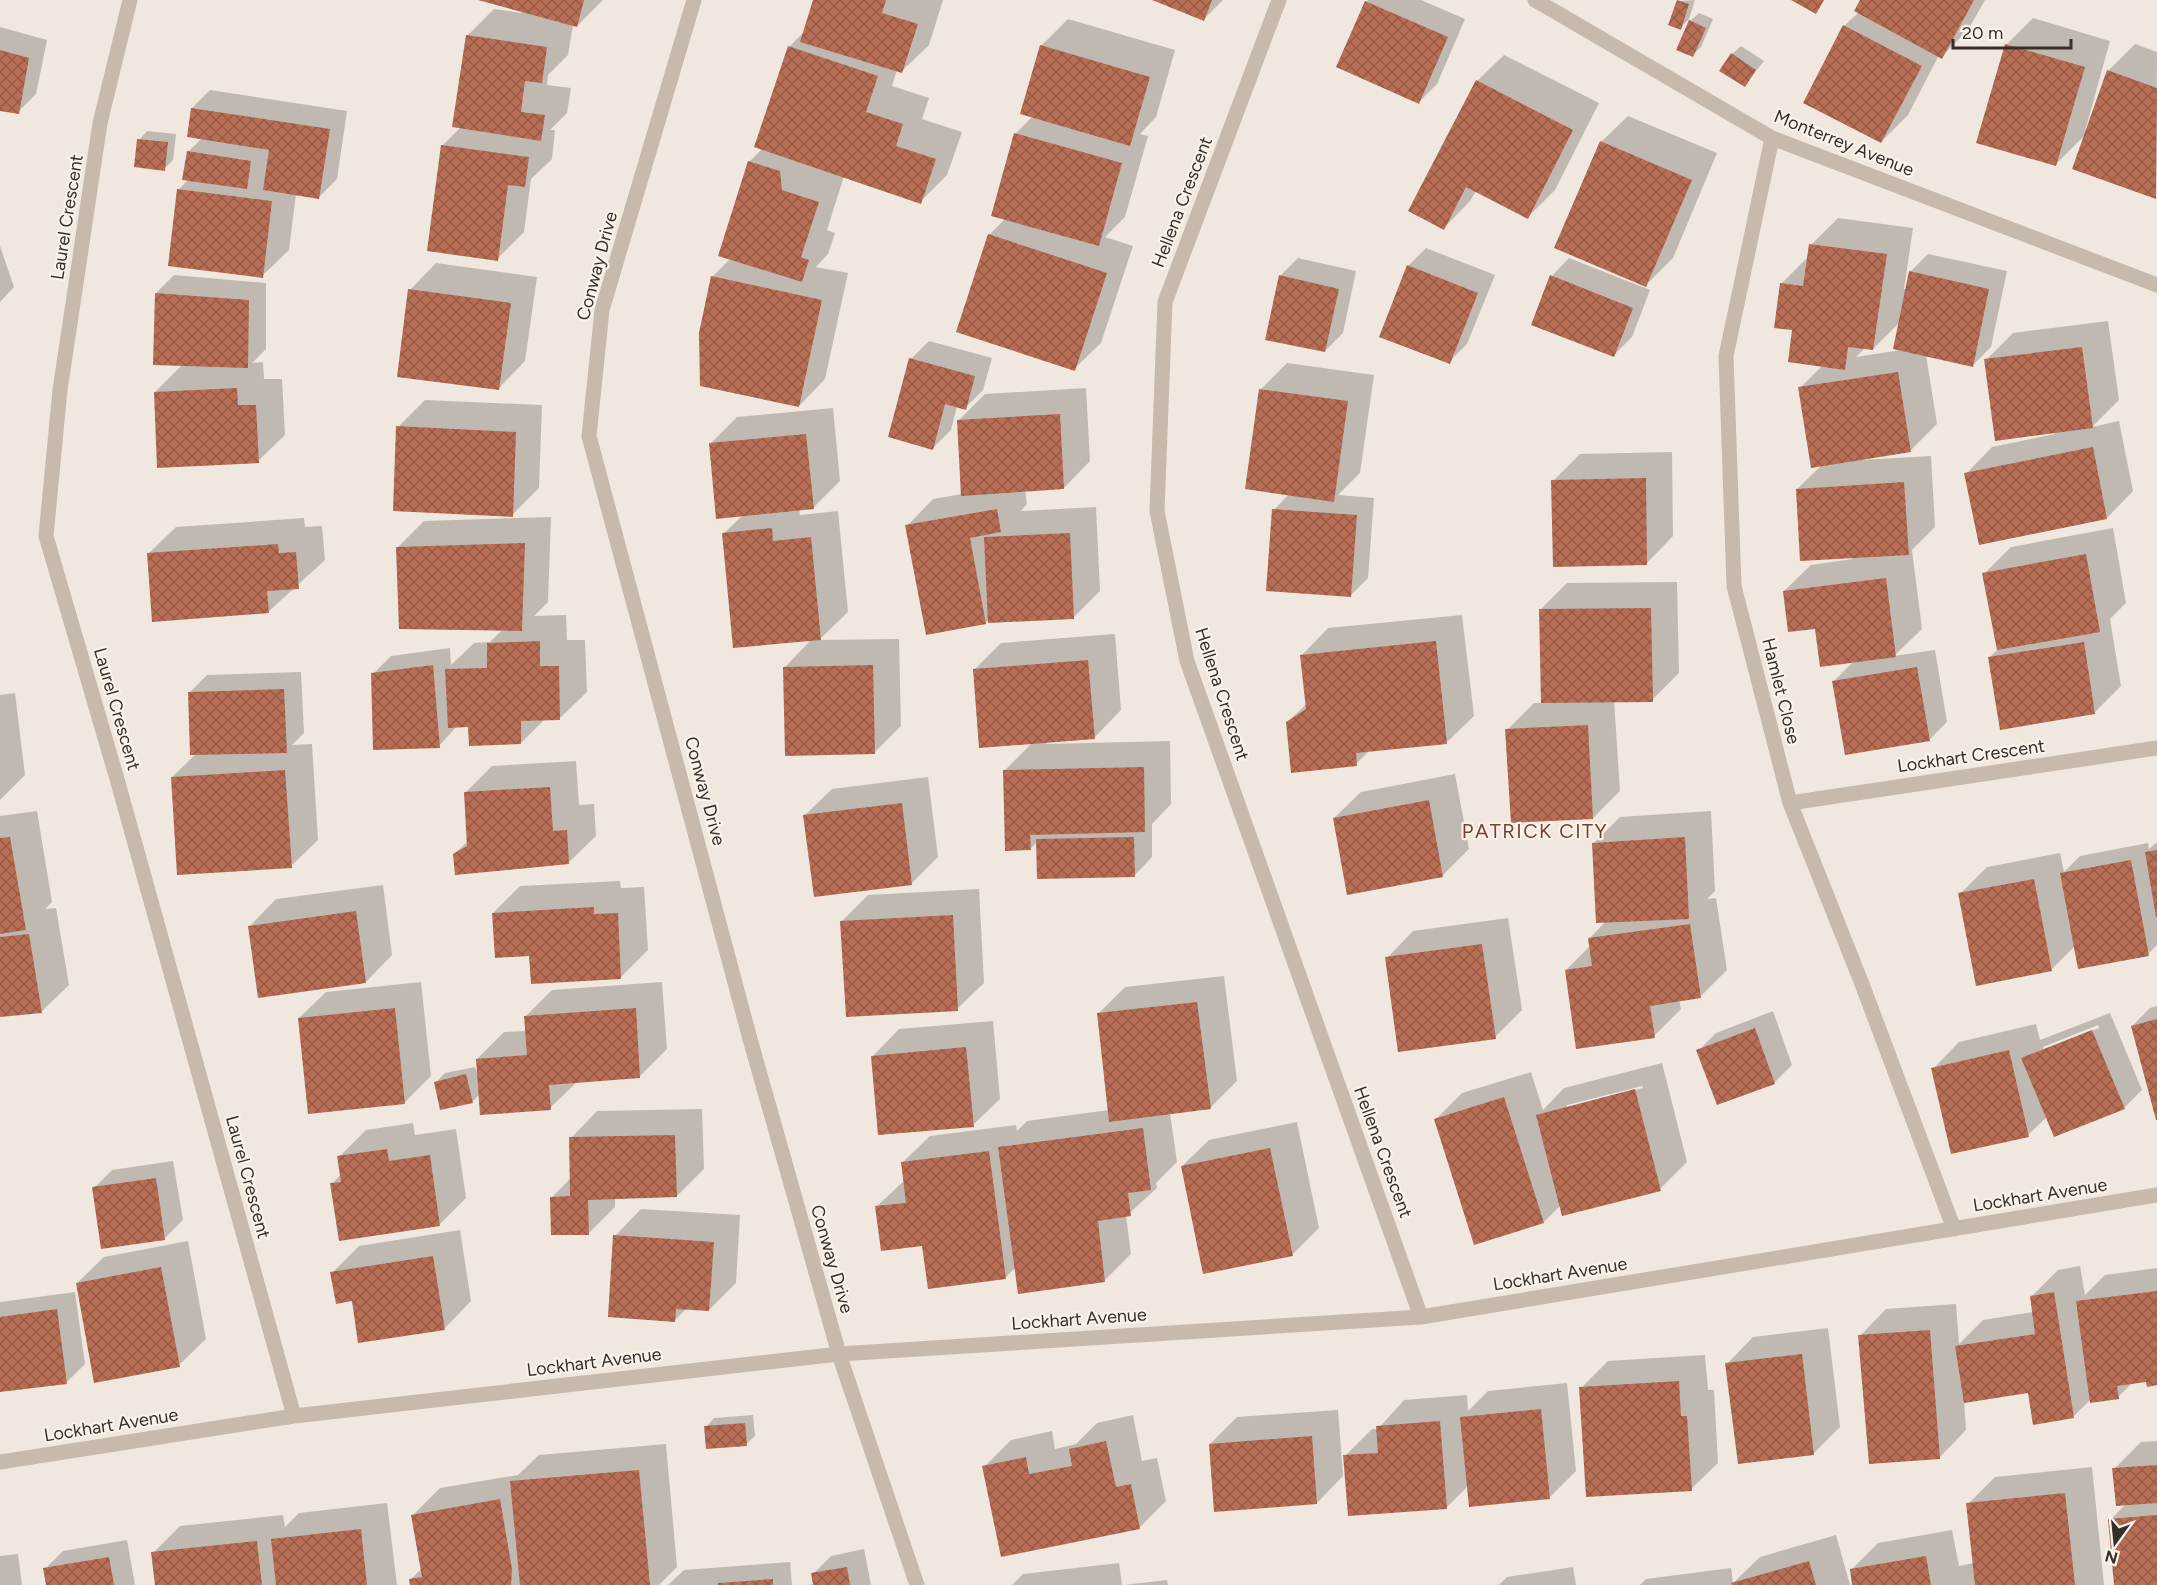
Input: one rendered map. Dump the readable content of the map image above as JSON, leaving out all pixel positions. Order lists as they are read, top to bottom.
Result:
{
  "streets": {
    "street": [
      "Monterrey Avenue",
      "Hellena Crescent",
      "Laurel Crescent",
      "Conway Drive",
      "Hamlet Close",
      "Lockhart Crescent",
      "Lockhart Avenue"
    ]
  },
  "crossings": [
    ["Monterrey Avenue", "Hamlet Close"],
    ["Hellena Crescent", "Lockhart Avenue"],
    ["Laurel Crescent", "Lockhart Avenue"],
    ["Conway Drive", "Lockhart Avenue"],
    ["Hamlet Close", "Lockhart Crescent"],
    ["Hamlet Close", "Lockhart Avenue"]
  ],
  "districts": ["PATRICK CITY"],
  "scale_bar": "20 m",
  "north": "bottom"
}
